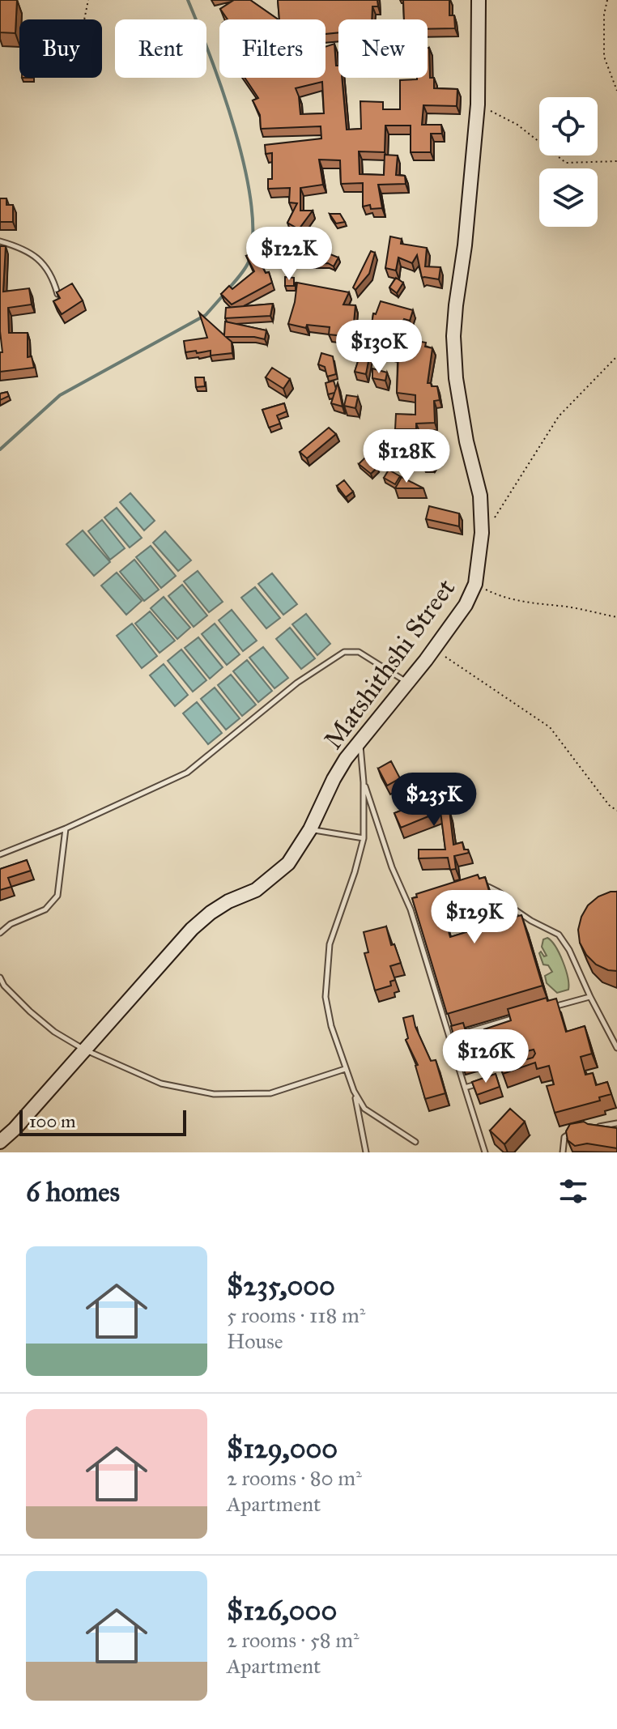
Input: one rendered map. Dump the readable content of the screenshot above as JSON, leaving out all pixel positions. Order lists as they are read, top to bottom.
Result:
{
  "streets": {
    "main road": ["Matshithshi Street"]
  },
  "scale_bar": "100 m",
  "page": {
    "chip": [
      "Buy",
      "Rent",
      "Filters",
      "New"
    ],
    "price": [
      "$122K",
      "$130K",
      "$128K",
      "$235K",
      "$129K",
      "$126K"
    ],
    "scale": "100 m",
    "heading": "6 homes",
    "list": [
      {
        "name": "$235,000",
        "note": "5 rooms · 118 m² · House"
      },
      {
        "name": "$129,000",
        "note": "2 rooms · 80 m² · Apartment"
      },
      {
        "name": "$126,000",
        "note": "2 rooms · 58 m² · Apartment"
      }
    ]
  }
}
